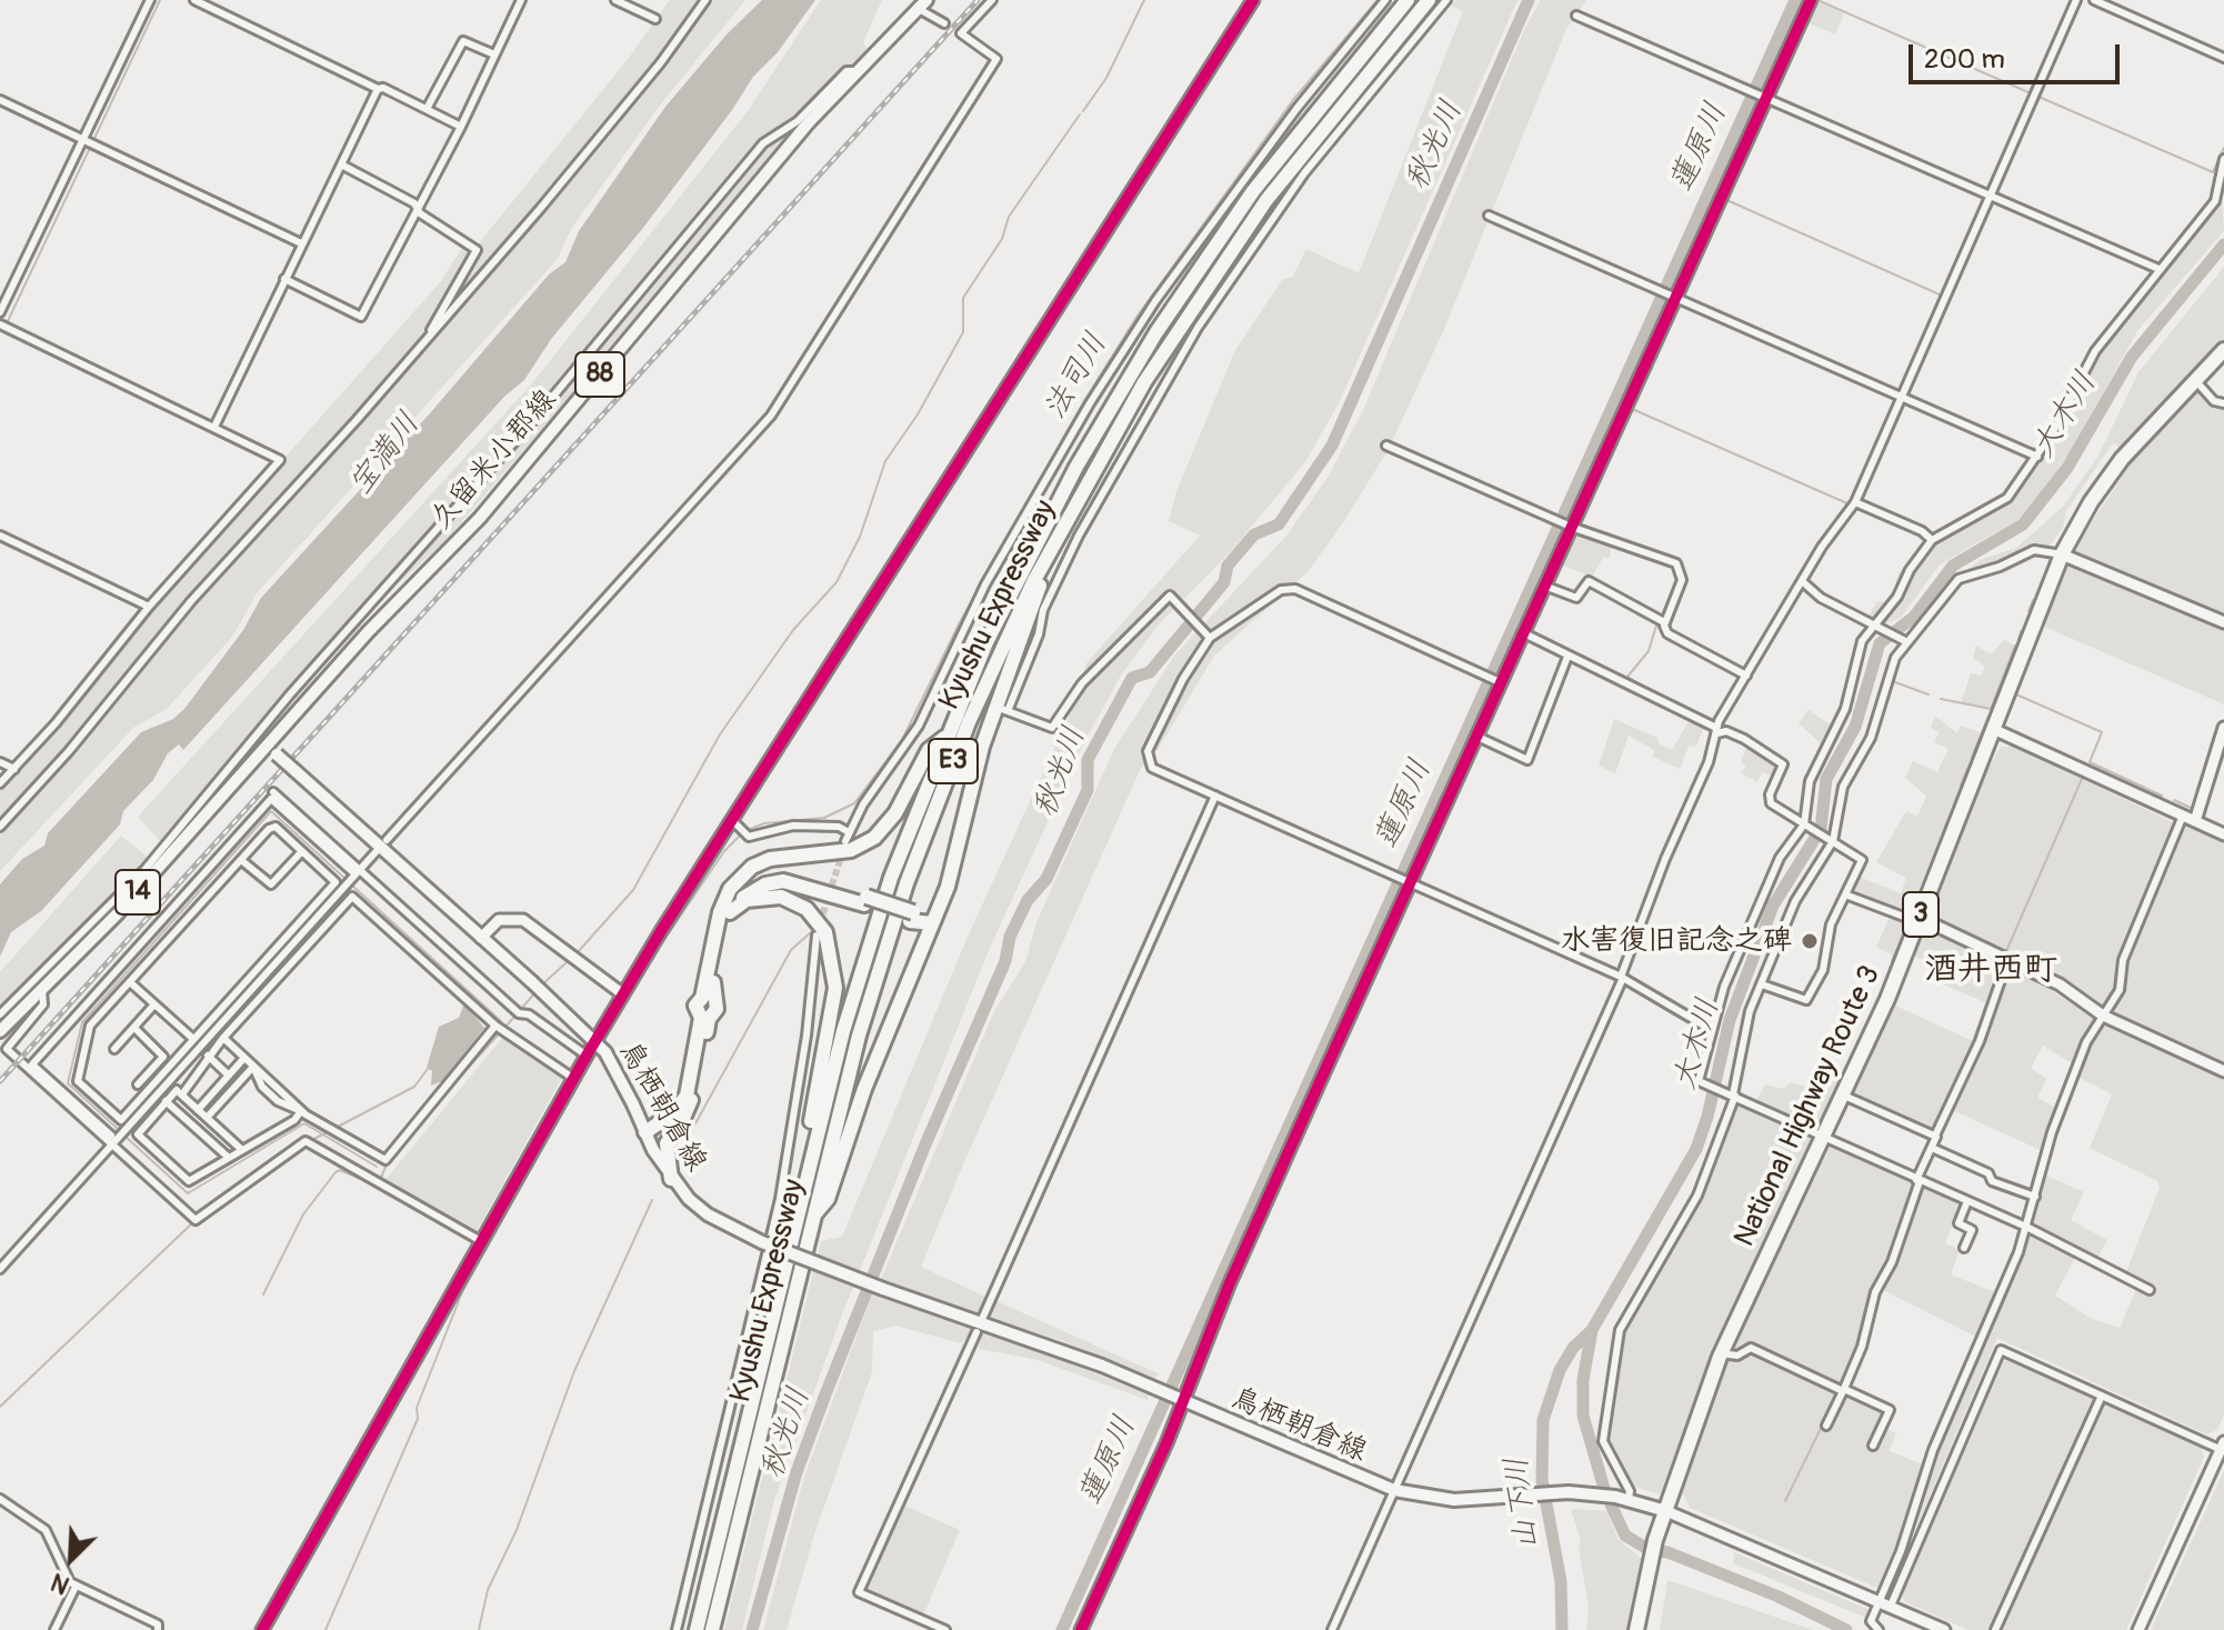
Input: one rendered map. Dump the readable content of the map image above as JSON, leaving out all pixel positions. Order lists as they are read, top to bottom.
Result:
{
  "streets": {
    "highway": [
      "Kyushu Expressway",
      "E3",
      "3",
      "National Highway Route 3"
    ],
    "main road": [
      "88",
      "久留米小郡線",
      "14",
      "鳥栖朝倉線"
    ]
  },
  "crossings": [
    ["久留米小郡線", "14"],
    ["久留米小郡線", "鳥栖朝倉線"],
    ["14", "鳥栖朝倉線"],
    ["鳥栖朝倉線", "National Highway Route 3"]
  ],
  "districts": ["酒井西町"],
  "water": [
    "秋光川",
    "蓮原川",
    "法司川",
    "大木川",
    "宝満川",
    "山下川"
  ],
  "places": ["水害復旧記念之碑"],
  "scale_bar": "200 m",
  "north": "bottom left"
}
